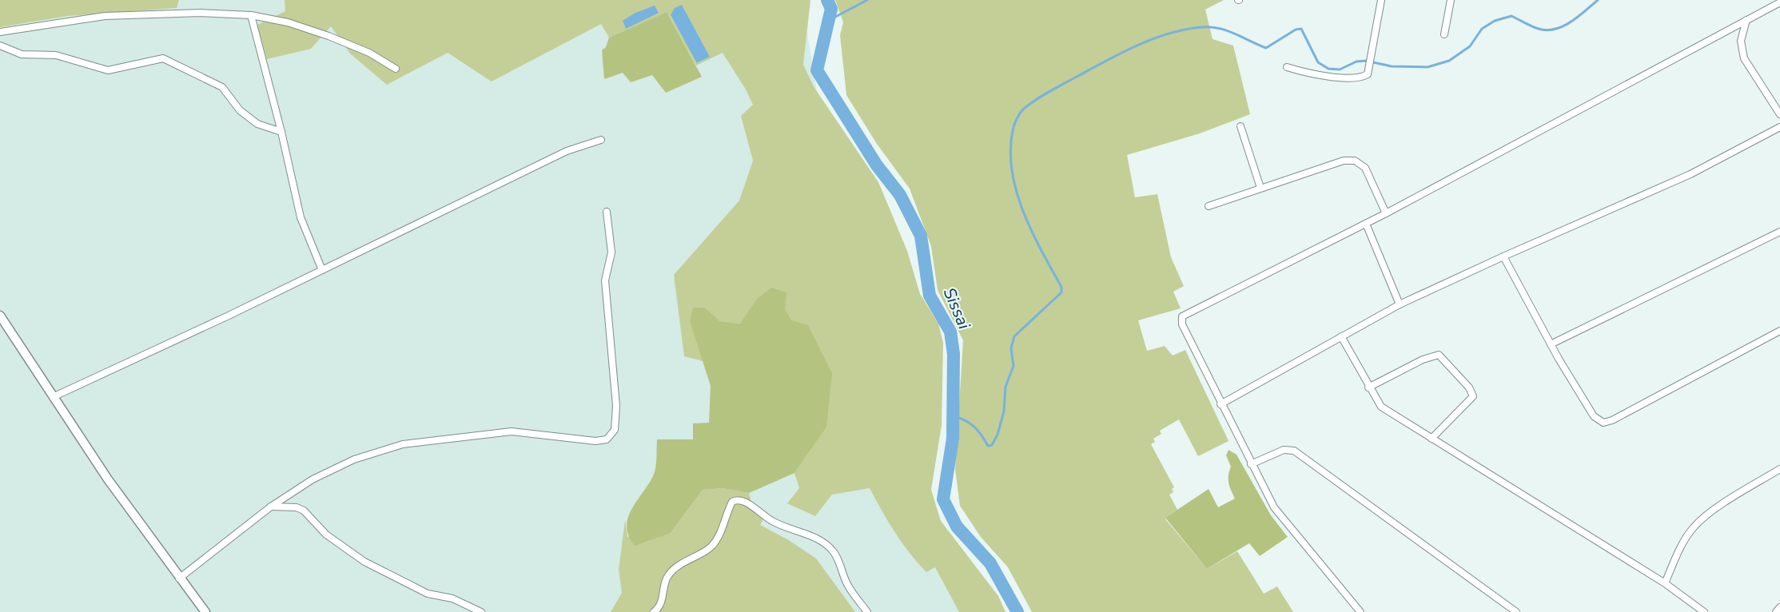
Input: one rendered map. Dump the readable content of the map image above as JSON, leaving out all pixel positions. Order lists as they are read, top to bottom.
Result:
{
  "water": ["Sissai"]
}
